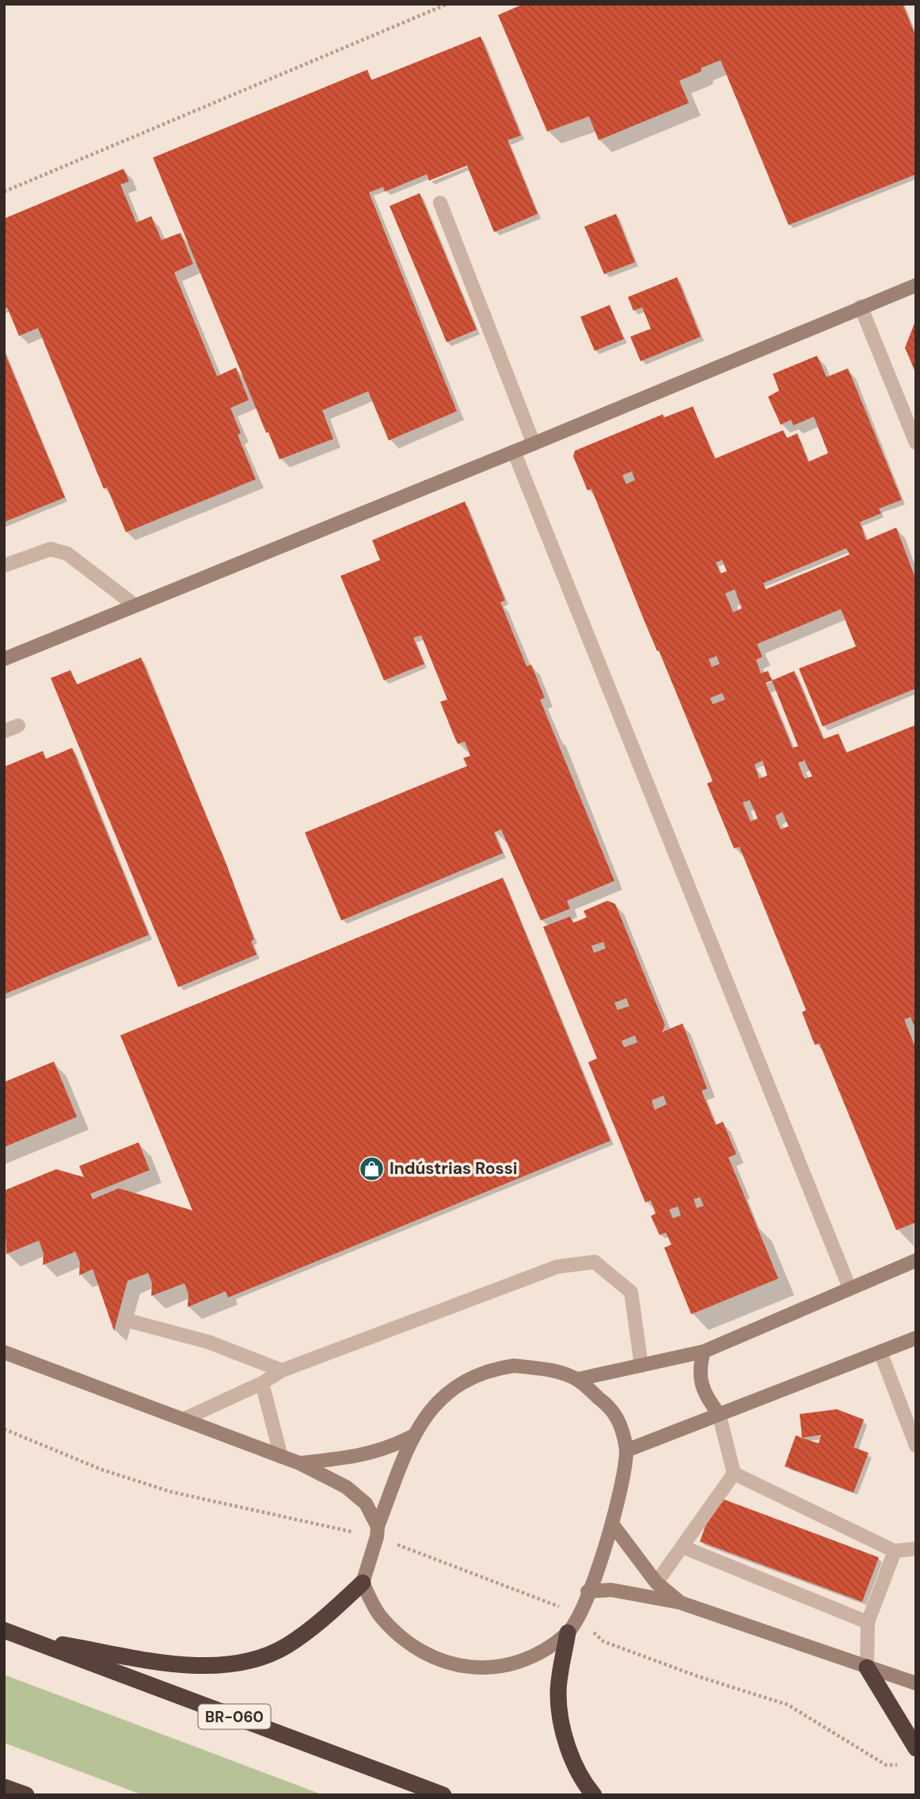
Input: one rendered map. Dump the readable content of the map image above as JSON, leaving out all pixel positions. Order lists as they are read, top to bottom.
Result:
{
  "streets": {
    "highway": ["BR-060"]
  },
  "places": {
    "shop": ["Indústrias Rossi"]
  }
}
